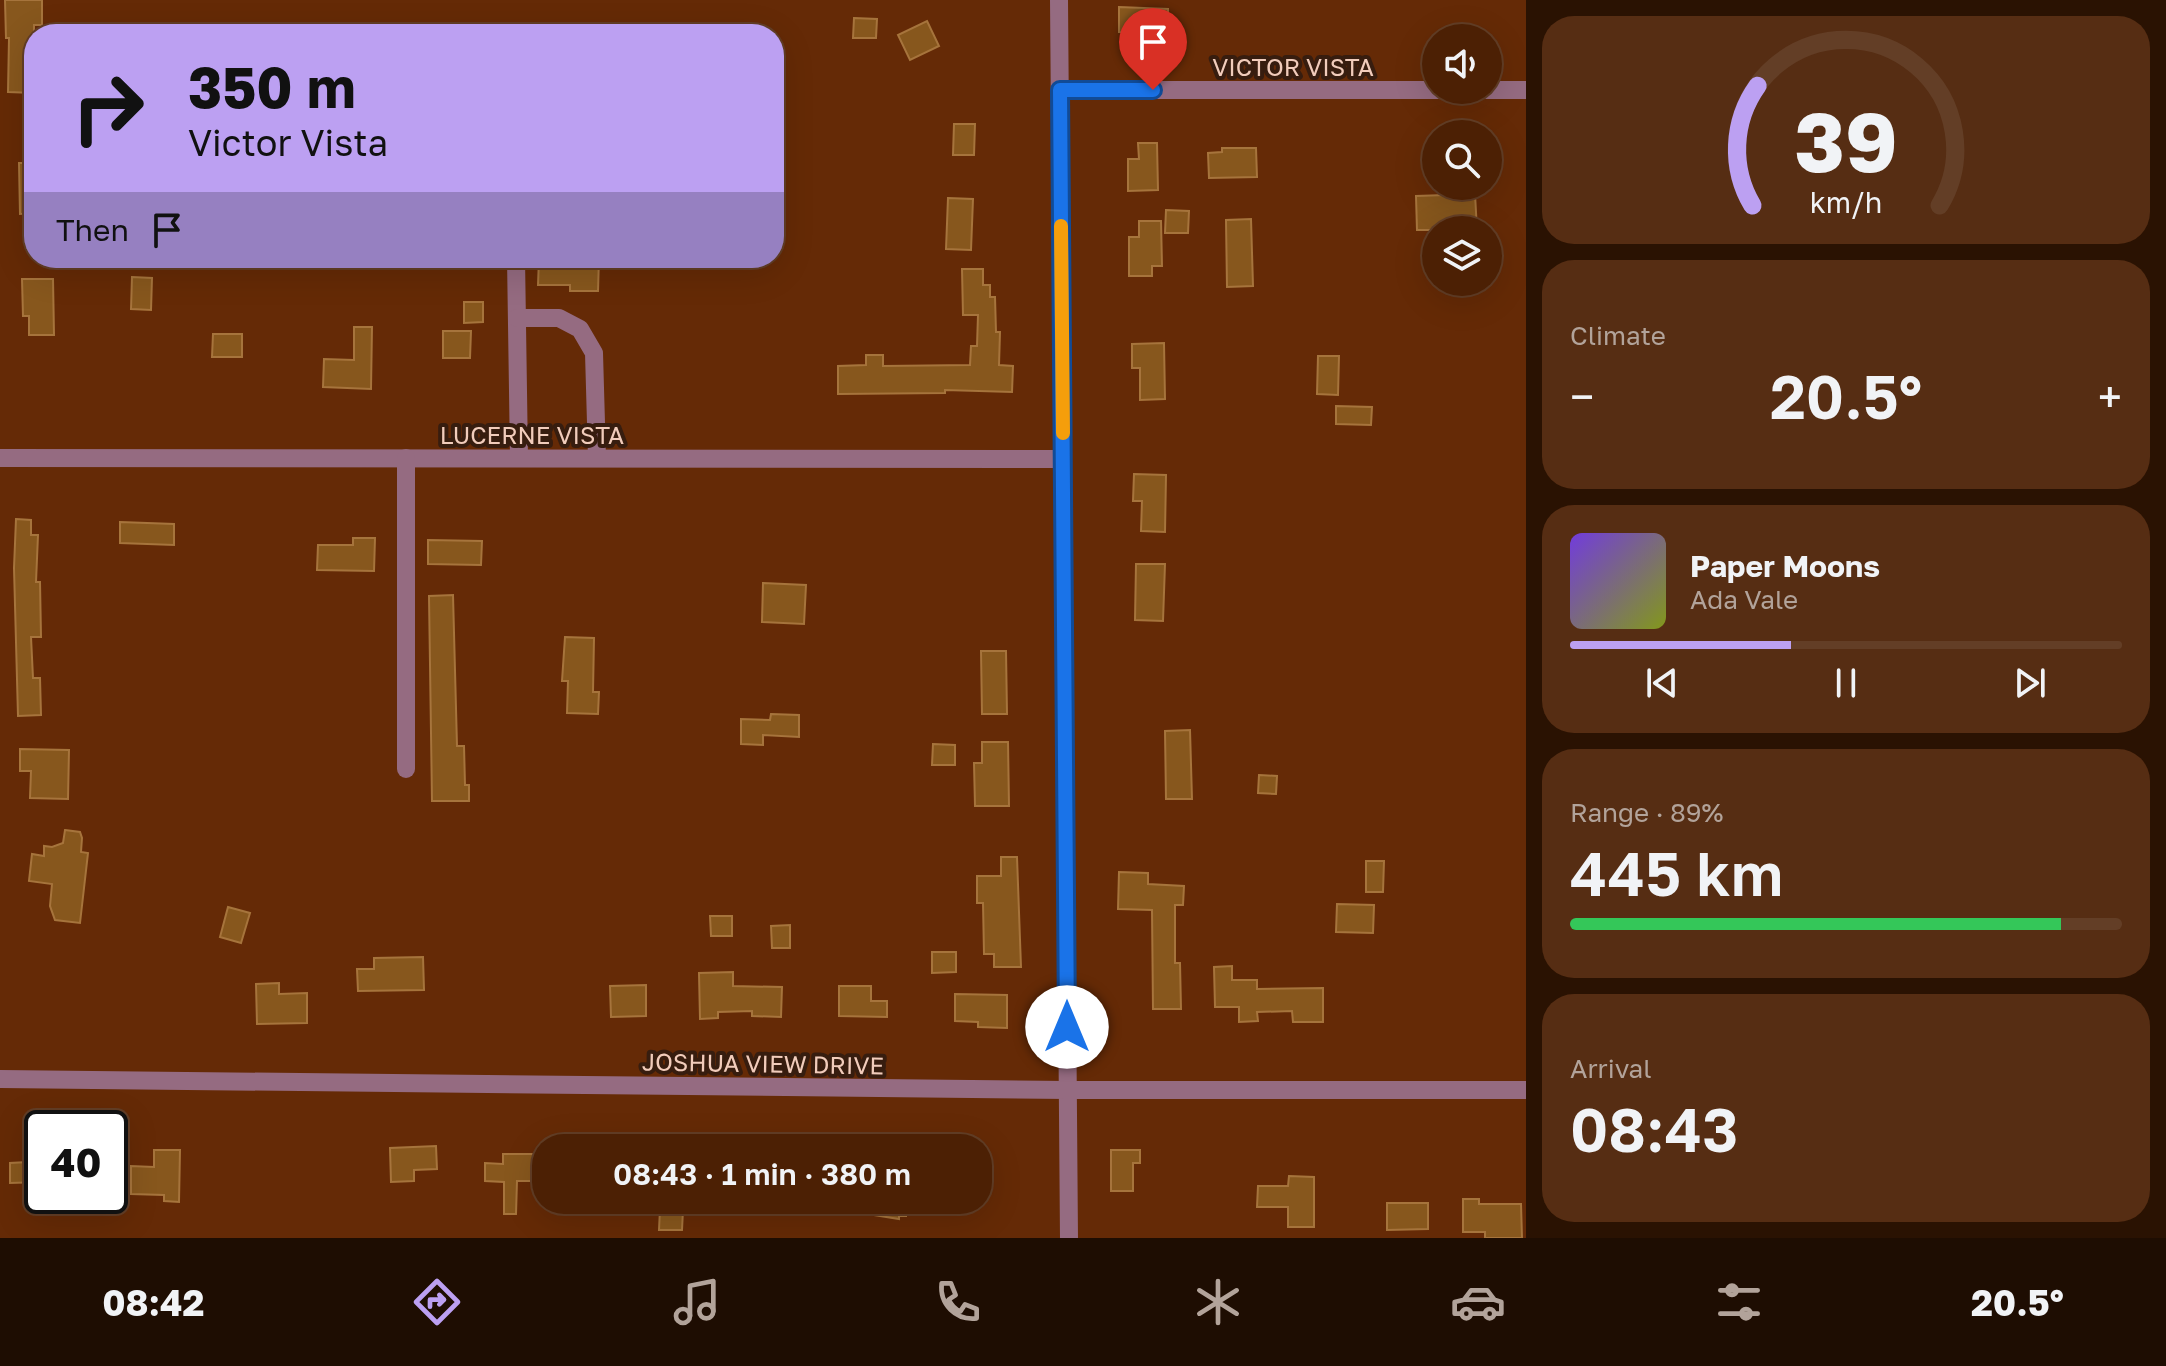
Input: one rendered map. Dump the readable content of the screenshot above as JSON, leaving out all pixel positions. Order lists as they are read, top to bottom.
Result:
{
  "streets": {
    "street": ["VICTOR VISTA", "LUCERNE VISTA", "JOSHUA VIEW DRIVE"]
  },
  "page": {
    "turn": ["350 m", "Victor Vista"],
    "then": "Then",
    "tile": [
      "Climate",
      ["Range · 89%", "445 km"],
      ["Arrival", "08:43"]
    ],
    "heat": ["−", "20.5°", "+"],
    "song": ["Paper Moons", "Ada Vale"],
    "limit": "40",
    "trip": "08:43 · 1 min · 380 m",
    "tabs": ["08:42", "20.5°"],
    "gauge": ["39", "km/h"]
  }
}
